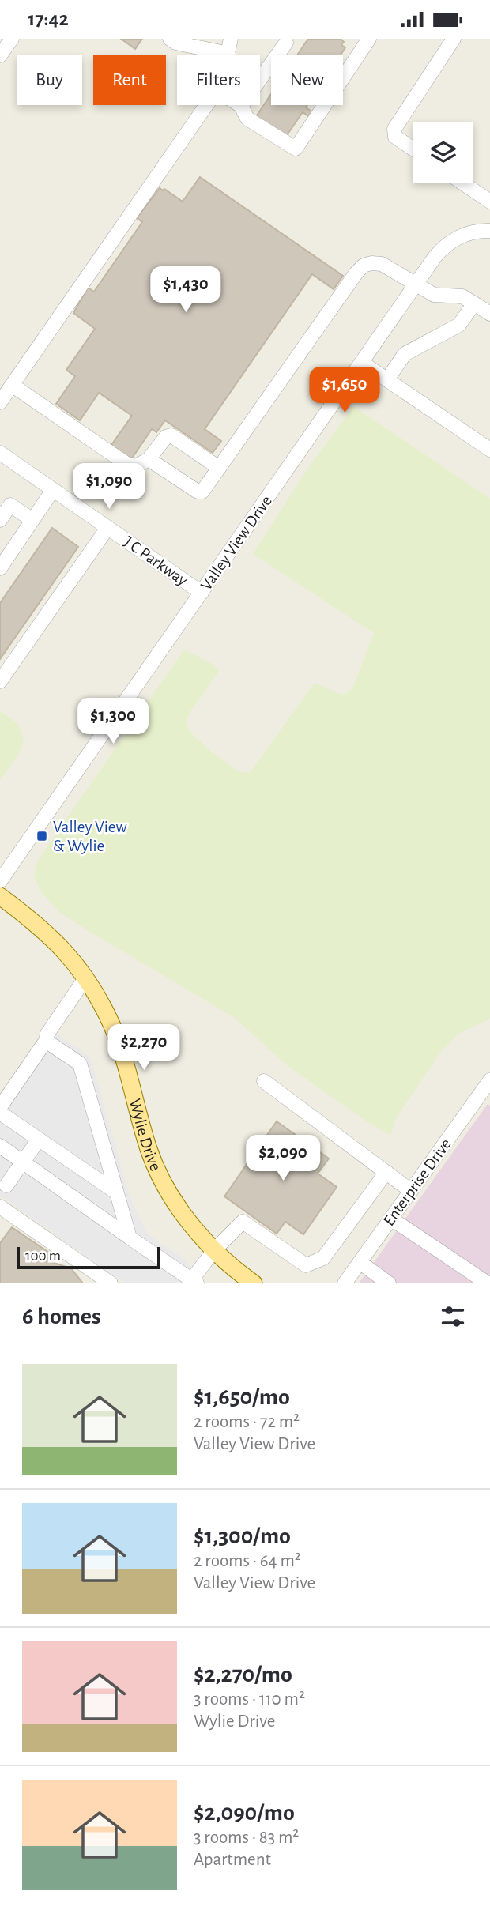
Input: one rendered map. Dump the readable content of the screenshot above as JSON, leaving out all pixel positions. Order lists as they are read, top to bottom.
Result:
{
  "streets": {
    "main road": ["Wylie Drive"],
    "street": ["Valley View Drive", "J C Parkway", "Enterprise Drive"]
  },
  "crossings": [
    ["Valley View Drive", "J C Parkway"]
  ],
  "places": {
    "transit": ["Valley View & Wylie"]
  },
  "scale_bar": "100 m",
  "page": {
    "status": "17:42",
    "chip": [
      "Buy",
      "Rent",
      "Filters",
      "New"
    ],
    "price": [
      "$1,430",
      "$1,650",
      "$1,090",
      "$1,300",
      "$2,270",
      "$2,090"
    ],
    "scale": "100 m",
    "heading": "6 homes",
    "list": [
      {
        "name": "$1,650/mo",
        "note": "2 rooms · 72 m² · Valley View Drive"
      },
      {
        "name": "$1,300/mo",
        "note": "2 rooms · 64 m² · Valley View Drive"
      },
      {
        "name": "$2,270/mo",
        "note": "3 rooms · 110 m² · Wylie Drive"
      },
      {
        "name": "$2,090/mo",
        "note": "3 rooms · 83 m² · Apartment"
      }
    ]
  }
}
